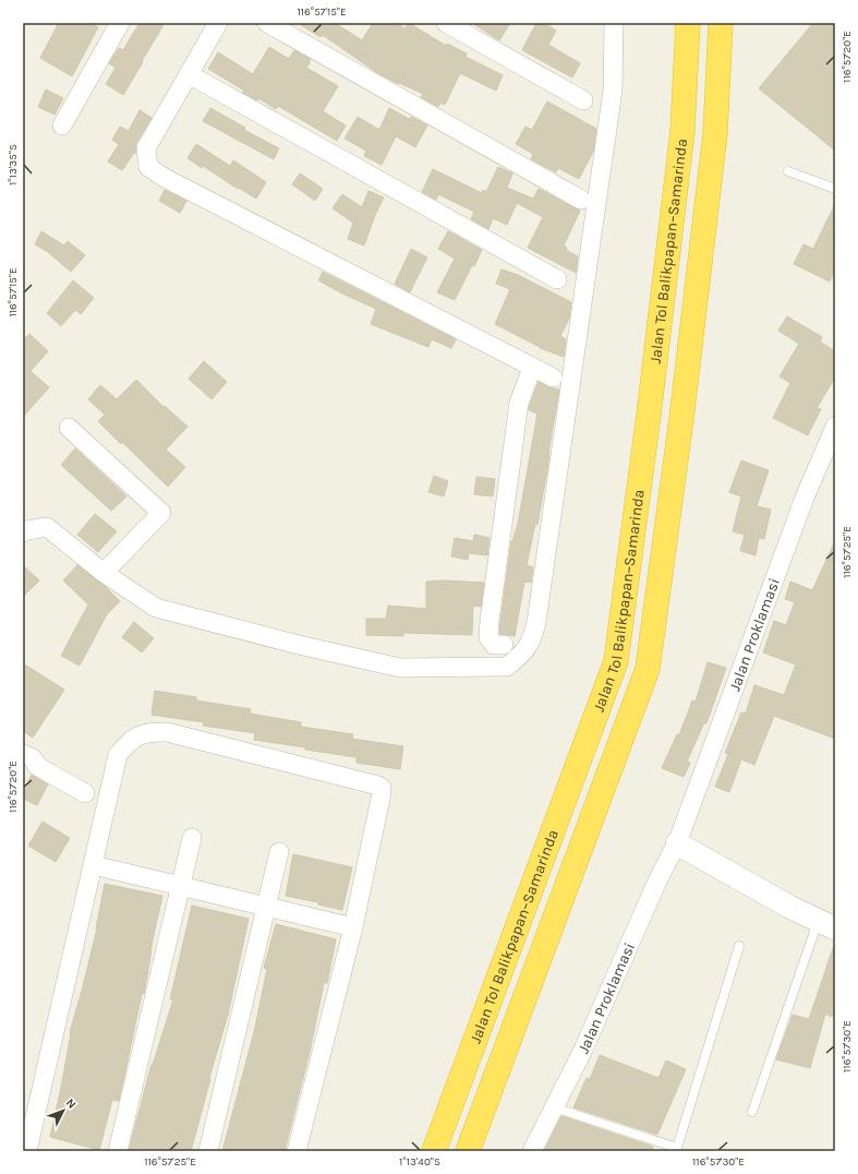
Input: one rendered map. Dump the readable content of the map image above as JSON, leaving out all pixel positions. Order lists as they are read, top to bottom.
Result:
{
  "streets": {
    "highway": ["Jalan Tol Balikpapan–Samarinda"],
    "street": ["Jalan Proklamasi"]
  },
  "north": "top right",
  "coordinates": [
    "116°57'15\"E",
    "116°57'20\"E",
    "1°13'35\"S",
    "116°57'25\"E",
    "116°57'30\"E",
    "1°13'40\"S"
  ]
}
